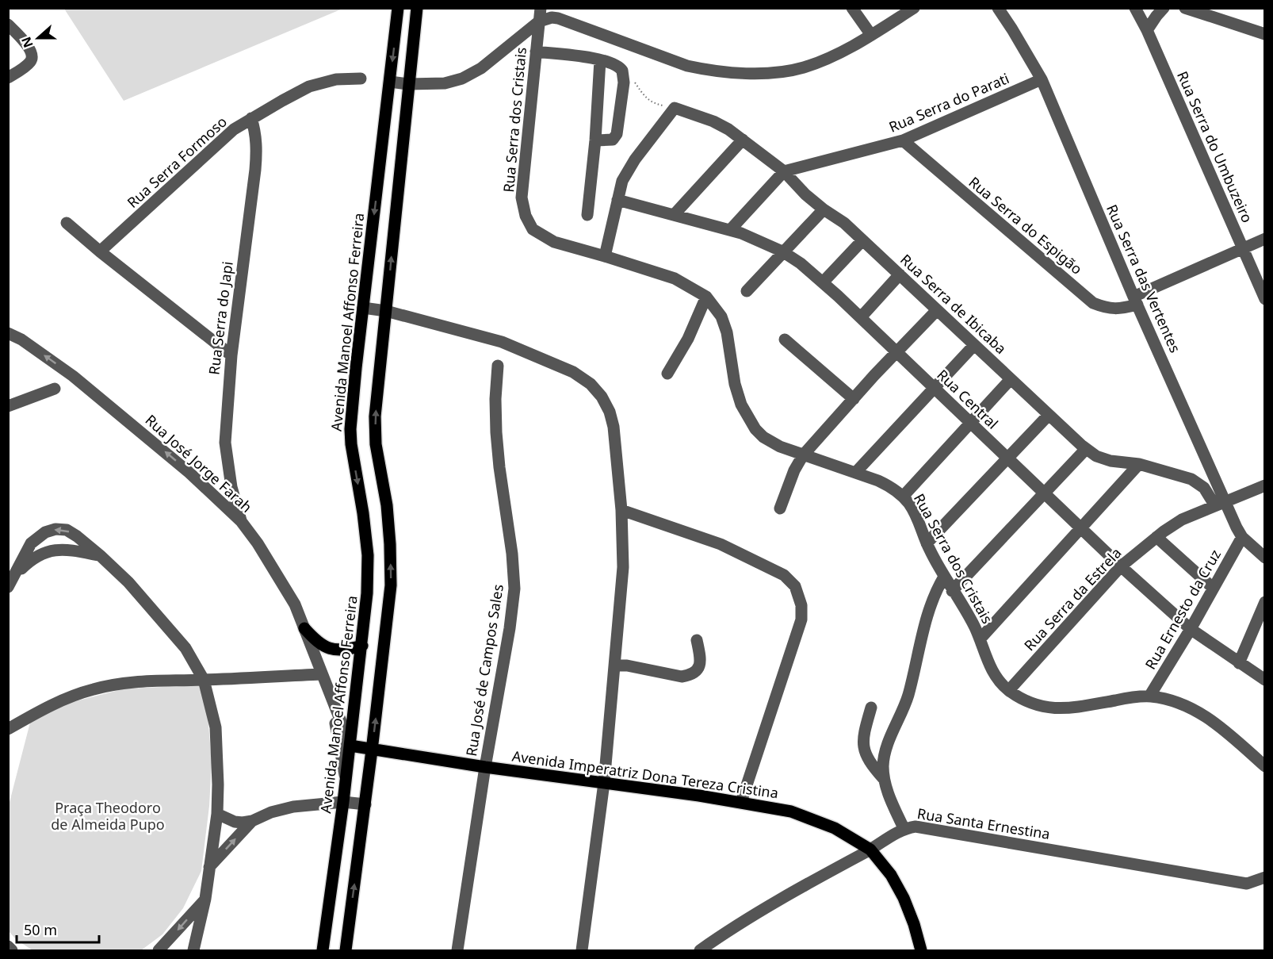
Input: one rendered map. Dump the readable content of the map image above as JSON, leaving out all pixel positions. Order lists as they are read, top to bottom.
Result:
{
  "streets": {
    "main road": ["Avenida Manoel Affonso Ferreira", "Avenida Imperatriz Dona Tereza Cristina"],
    "street": [
      "Rua Serra do Parati",
      "Rua Serra dos Cristais",
      "Rua Serra do Umbuzeiro",
      "Rua Serra Formoso",
      "Rua Serra do Espigão",
      "Rua Serra das Vertentes",
      "Rua Serra de Ibicaba",
      "Rua Serra do Japi",
      "Rua Central",
      "Rua José Jorge Farah",
      "Rua Serra da Estrela",
      "Rua Ernesto da Cruz",
      "Rua José de Campos Sales",
      "Rua Santa Ernestina"
    ]
  },
  "crossings": [
    ["Rua Serra do Parati", "Rua Serra do Espigão"],
    ["Rua Serra do Parati", "Rua Serra das Vertentes"],
    ["Rua Serra do Parati", "Rua Serra de Ibicaba"],
    ["Rua Serra dos Cristais", "Rua Serra da Estrela"],
    ["Rua Serra dos Cristais", "Rua Ernesto da Cruz"],
    ["Rua Serra do Umbuzeiro", "Rua Serra do Espigão"],
    ["Rua Serra Formoso", "Rua Serra do Japi"],
    ["Rua Serra do Espigão", "Rua Serra das Vertentes"],
    ["Rua Serra das Vertentes", "Rua Serra de Ibicaba"],
    ["Rua Serra das Vertentes", "Rua Serra da Estrela"],
    ["Rua Serra das Vertentes", "Rua Ernesto da Cruz"],
    ["Rua Serra de Ibicaba", "Rua Serra da Estrela"],
    ["Rua Serra do Japi", "Rua José Jorge Farah"],
    ["Avenida Manoel Affonso Ferreira", "Rua José Jorge Farah"],
    ["Avenida Manoel Affonso Ferreira", "Avenida Imperatriz Dona Tereza Cristina"],
    ["Rua Central", "Rua Serra da Estrela"],
    ["Rua Central", "Rua Ernesto da Cruz"],
    ["Rua José Jorge Farah", "Avenida Imperatriz Dona Tereza Cristina"],
    ["Rua José de Campos Sales", "Avenida Imperatriz Dona Tereza Cristina"],
    ["Avenida Imperatriz Dona Tereza Cristina", "Rua Santa Ernestina"]
  ],
  "one_way": ["Rua José Jorge Farah"],
  "parks": ["Praça Theodoro de Almeida Pupo"],
  "scale_bar": "50 m",
  "north": "left"
}
